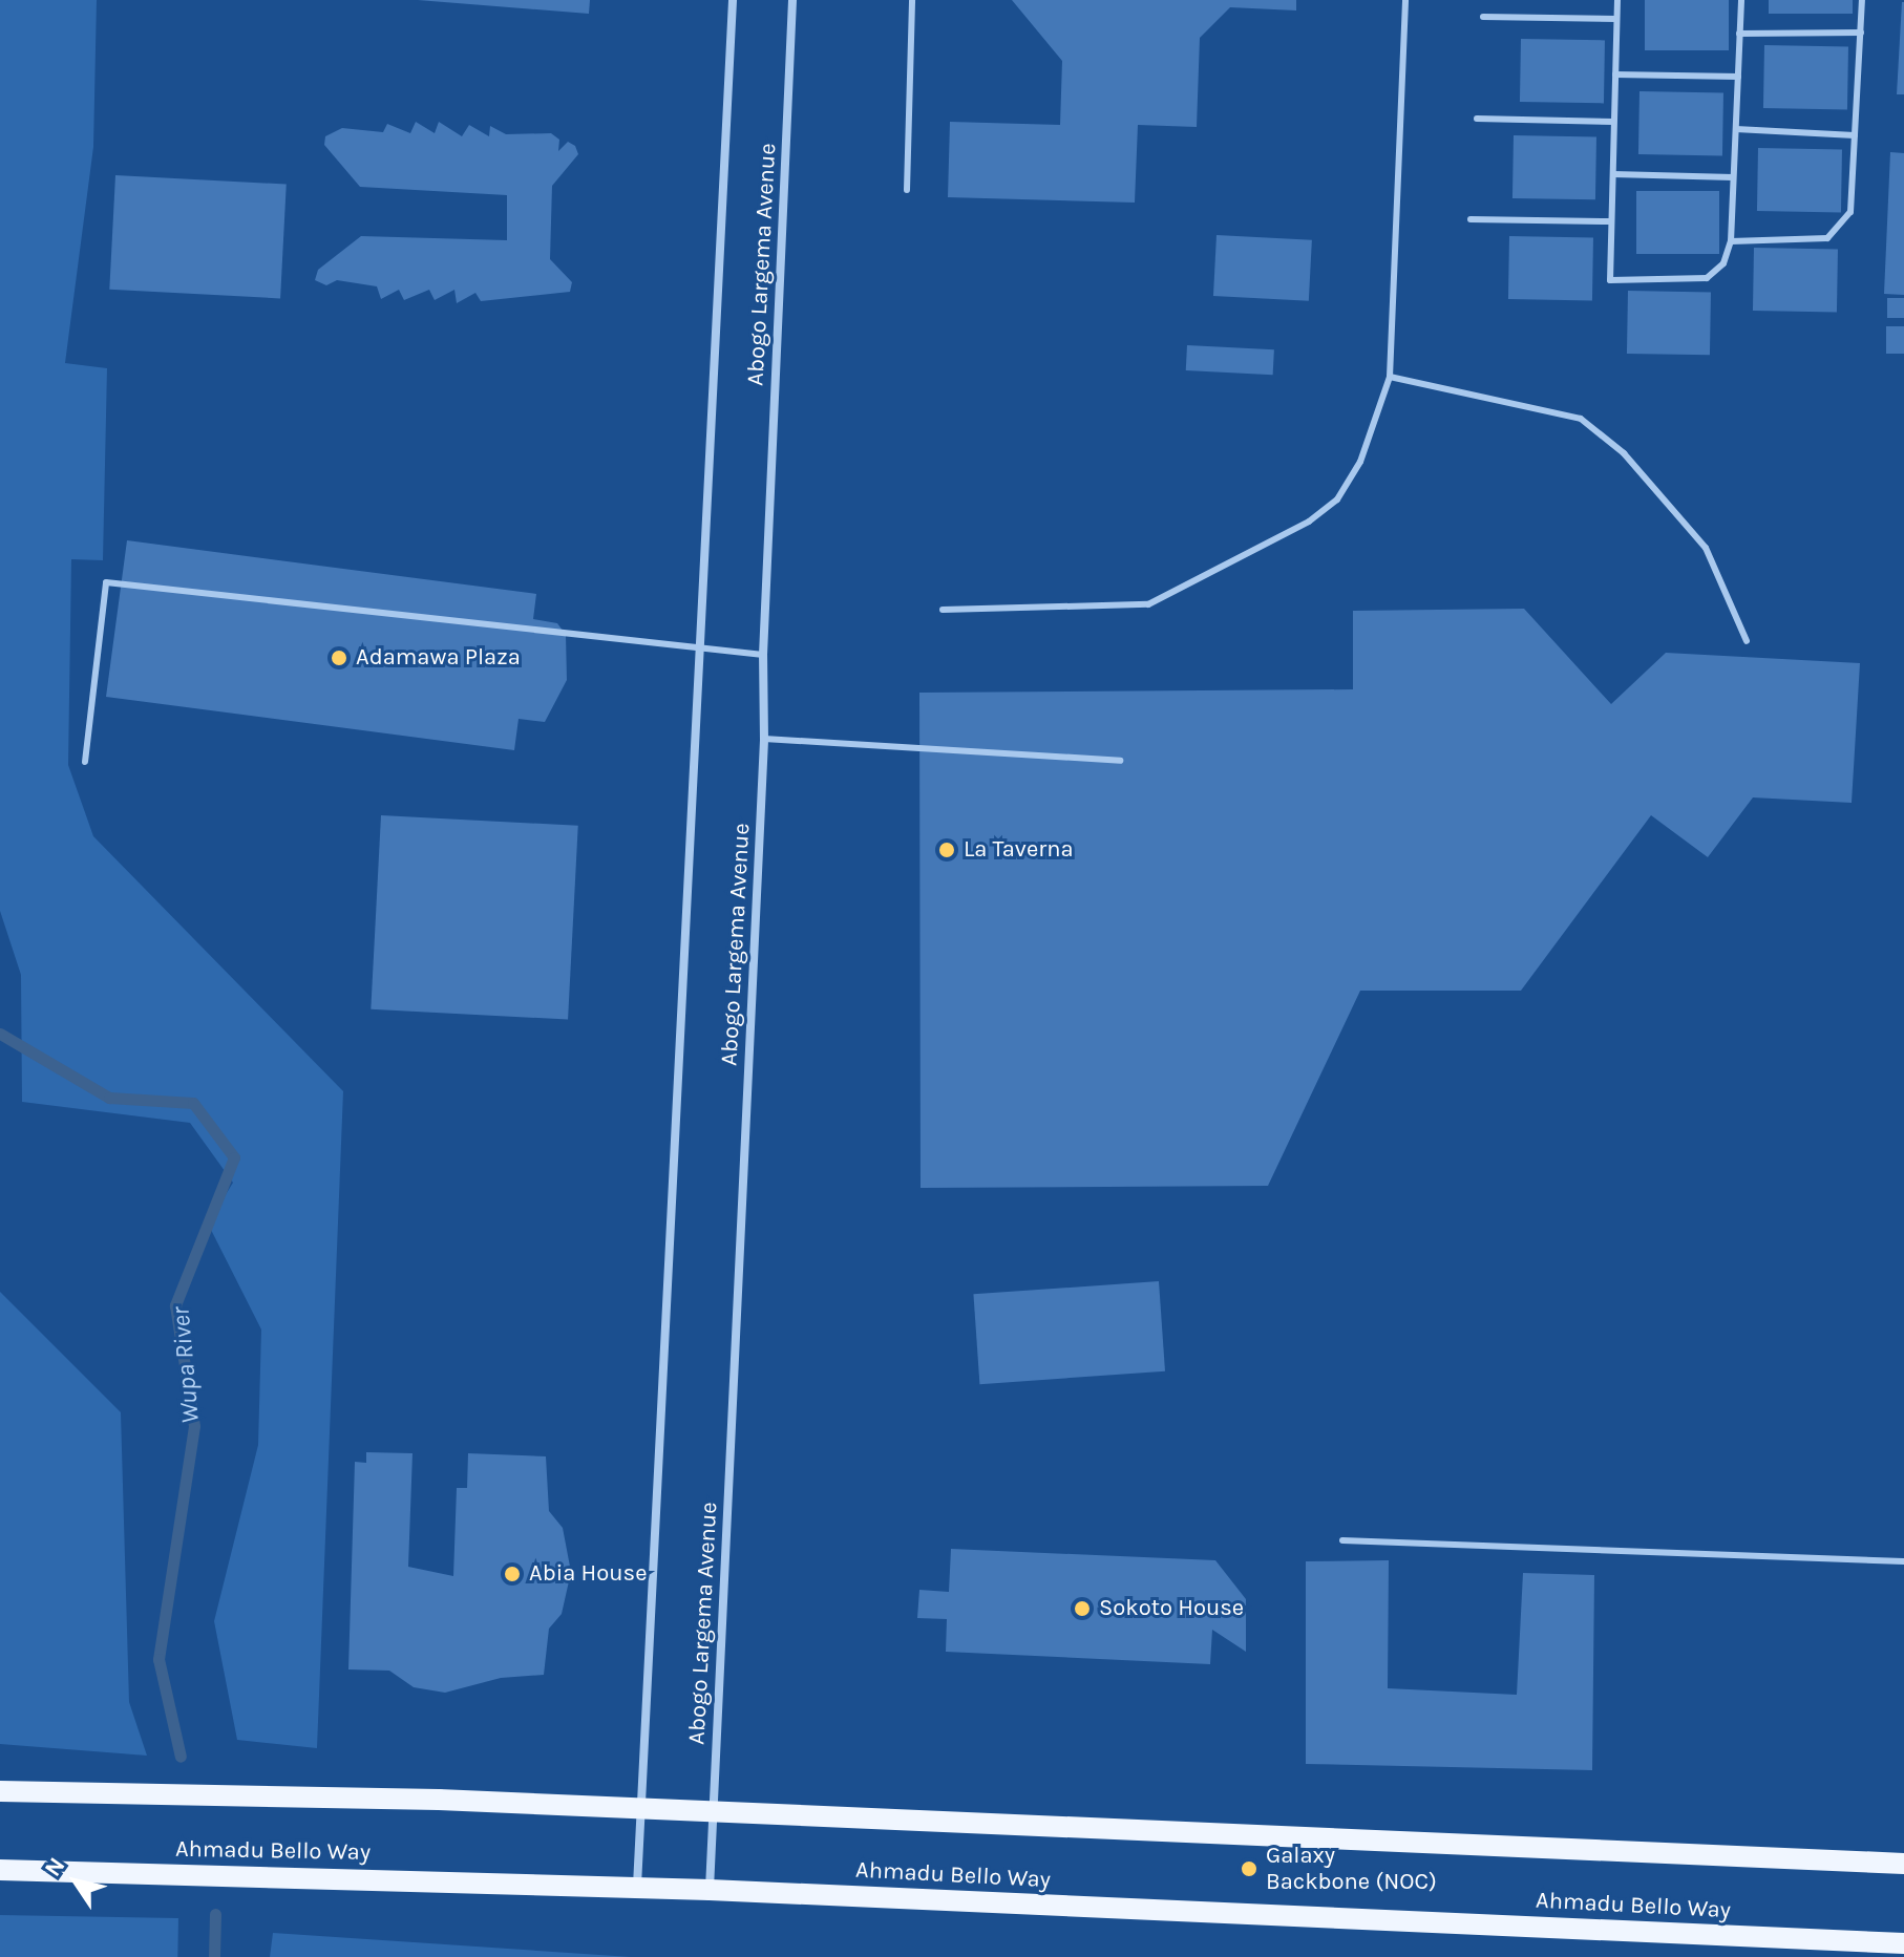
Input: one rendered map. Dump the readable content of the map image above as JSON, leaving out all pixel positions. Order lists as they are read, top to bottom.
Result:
{
  "streets": {
    "main road": ["Ahmadu Bello Way"],
    "street": ["Abogo Largema Avenue"]
  },
  "crossings": [
    ["Abogo Largema Avenue", "Ahmadu Bello Way"]
  ],
  "water": ["Wupa River"],
  "places": [
    "Adamawa Plaza",
    "La Taverna",
    "Abia House",
    "Sokoto House",
    "Galaxy Backbone (NOC)"
  ],
  "north": "top left"
}
